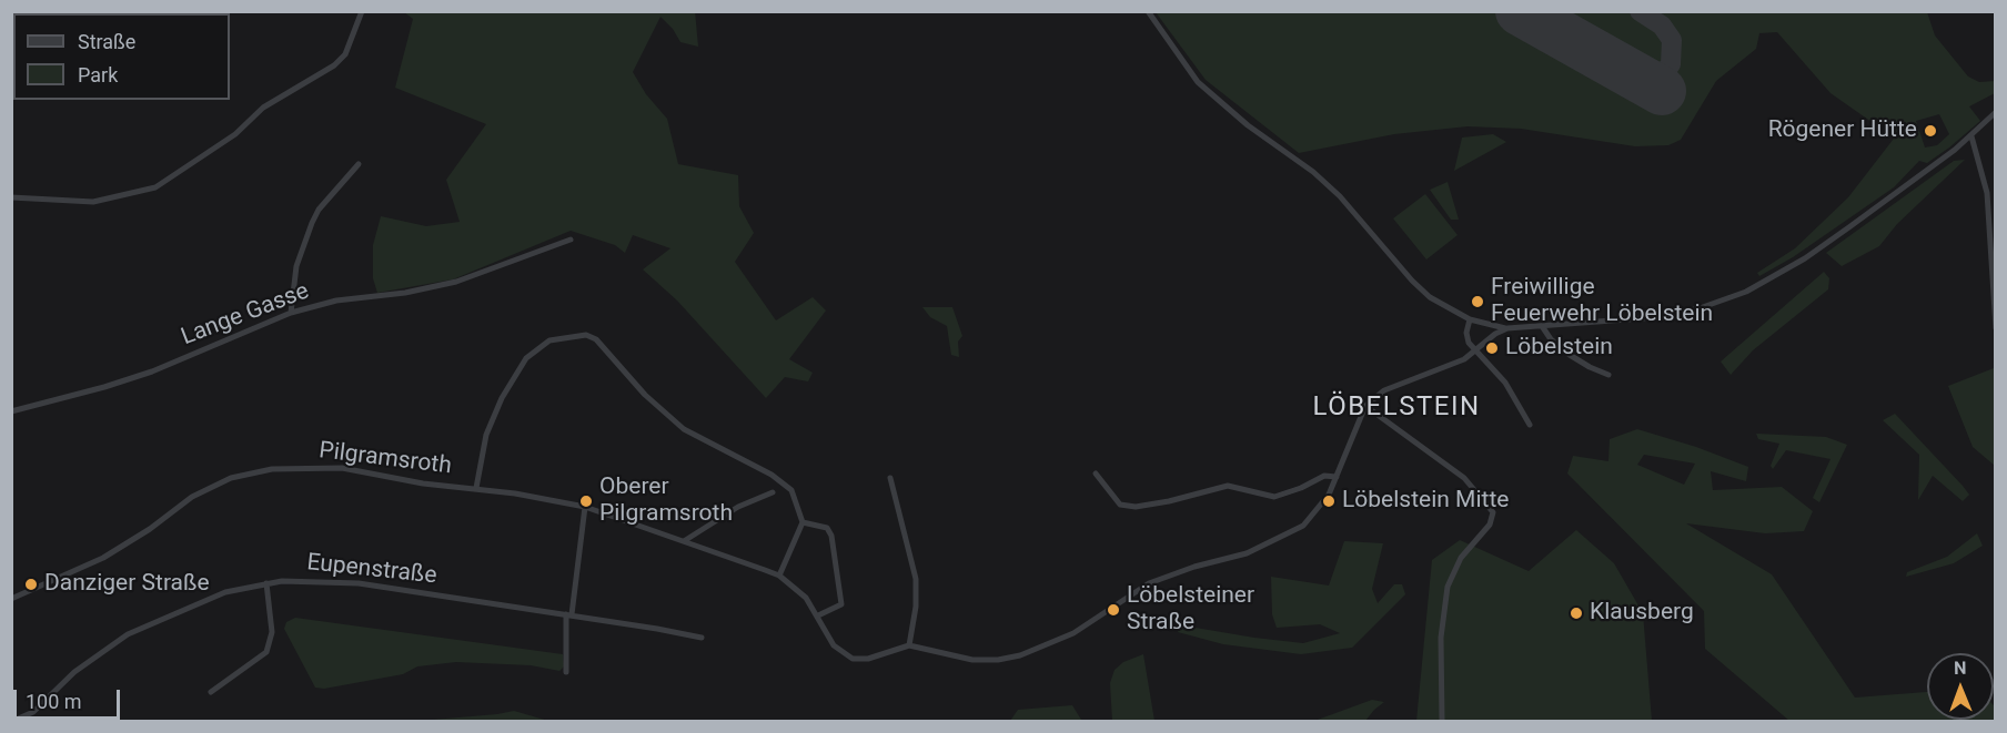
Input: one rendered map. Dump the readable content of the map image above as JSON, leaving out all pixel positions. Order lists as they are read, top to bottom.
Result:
{
  "streets": {
    "street": ["Lange Gasse", "Pilgramsroth", "Eupenstraße"]
  },
  "districts": ["LÖBELSTEIN"],
  "places": [
    "Rögener Hütte",
    "Freiwillige Feuerwehr Löbelstein",
    "Löbelstein",
    "Oberer Pilgramsroth",
    "Löbelstein Mitte",
    "Danziger Straße",
    "Löbelsteiner Straße",
    "Klausberg"
  ],
  "legend": ["Straße", "Park"],
  "scale_bar": "100 m",
  "north": "top"
}
